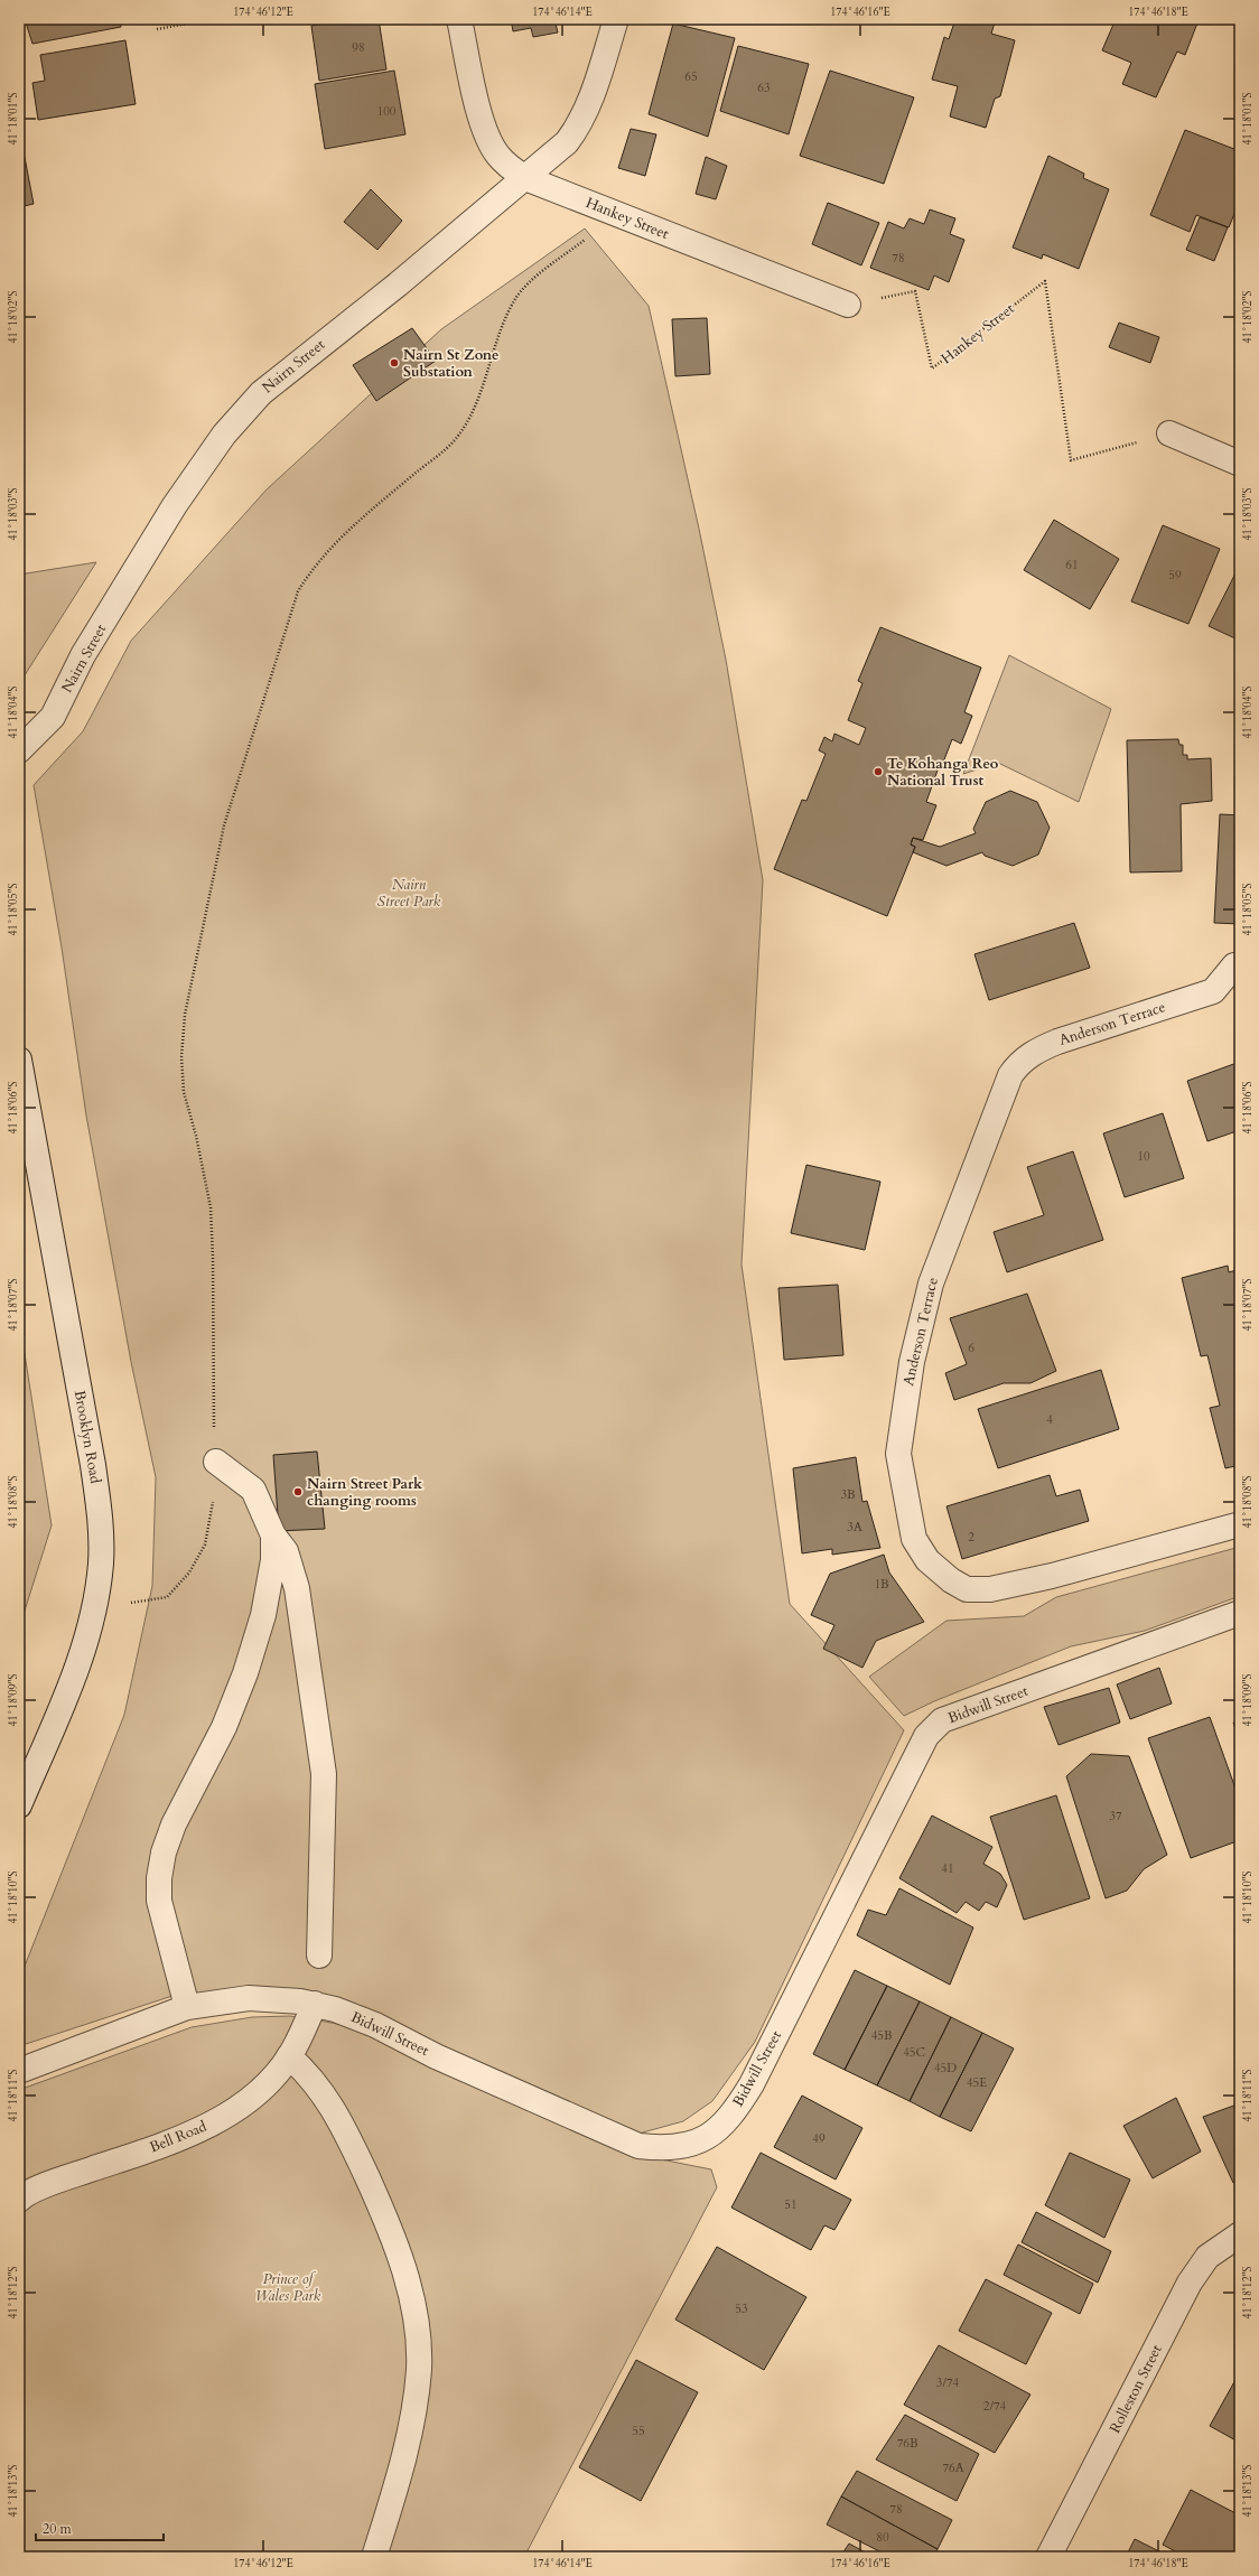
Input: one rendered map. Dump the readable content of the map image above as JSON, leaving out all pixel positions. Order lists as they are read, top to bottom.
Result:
{
  "streets": {
    "street": [
      "Hankey Street",
      "Nairn Street",
      "Anderson Terrace",
      "Brooklyn Road",
      "Bidwill Street",
      "Bell Road",
      "Rolleston Street"
    ]
  },
  "crossings": [
    ["Hankey Street", "Nairn Street"],
    ["Bidwill Street", "Bell Road"]
  ],
  "parks": ["Nairn Street Park", "Prince of Wales Park"],
  "places": ["Nairn St Zone Substation", "Te Kohanga Reo National Trust", "Nairn Street Park changing rooms"],
  "house_numbers": [
    "98",
    "65",
    "63",
    "100",
    "78",
    "61",
    "59",
    "10",
    "6",
    "4",
    "3B",
    "3A",
    "2",
    "1B",
    "37",
    "41",
    "45B",
    "45C",
    "45D",
    "45E",
    "49",
    "51",
    "53",
    "3/74",
    "2/74",
    "55",
    "76B",
    "76A",
    "78",
    "80"
  ],
  "scale_bar": "20 m",
  "coordinates": [
    "174°46'12\"E",
    "174°46'14\"E",
    "174°46'16\"E",
    "174°46'18\"E",
    "41°18'01\"S",
    "41°18'02\"S",
    "41°18'03\"S",
    "41°18'04\"S",
    "41°18'05\"S",
    "41°18'06\"S",
    "41°18'07\"S",
    "41°18'08\"S",
    "41°18'09\"S",
    "41°18'10\"S",
    "41°18'11\"S",
    "41°18'12\"S",
    "41°18'13\"S"
  ]
}
